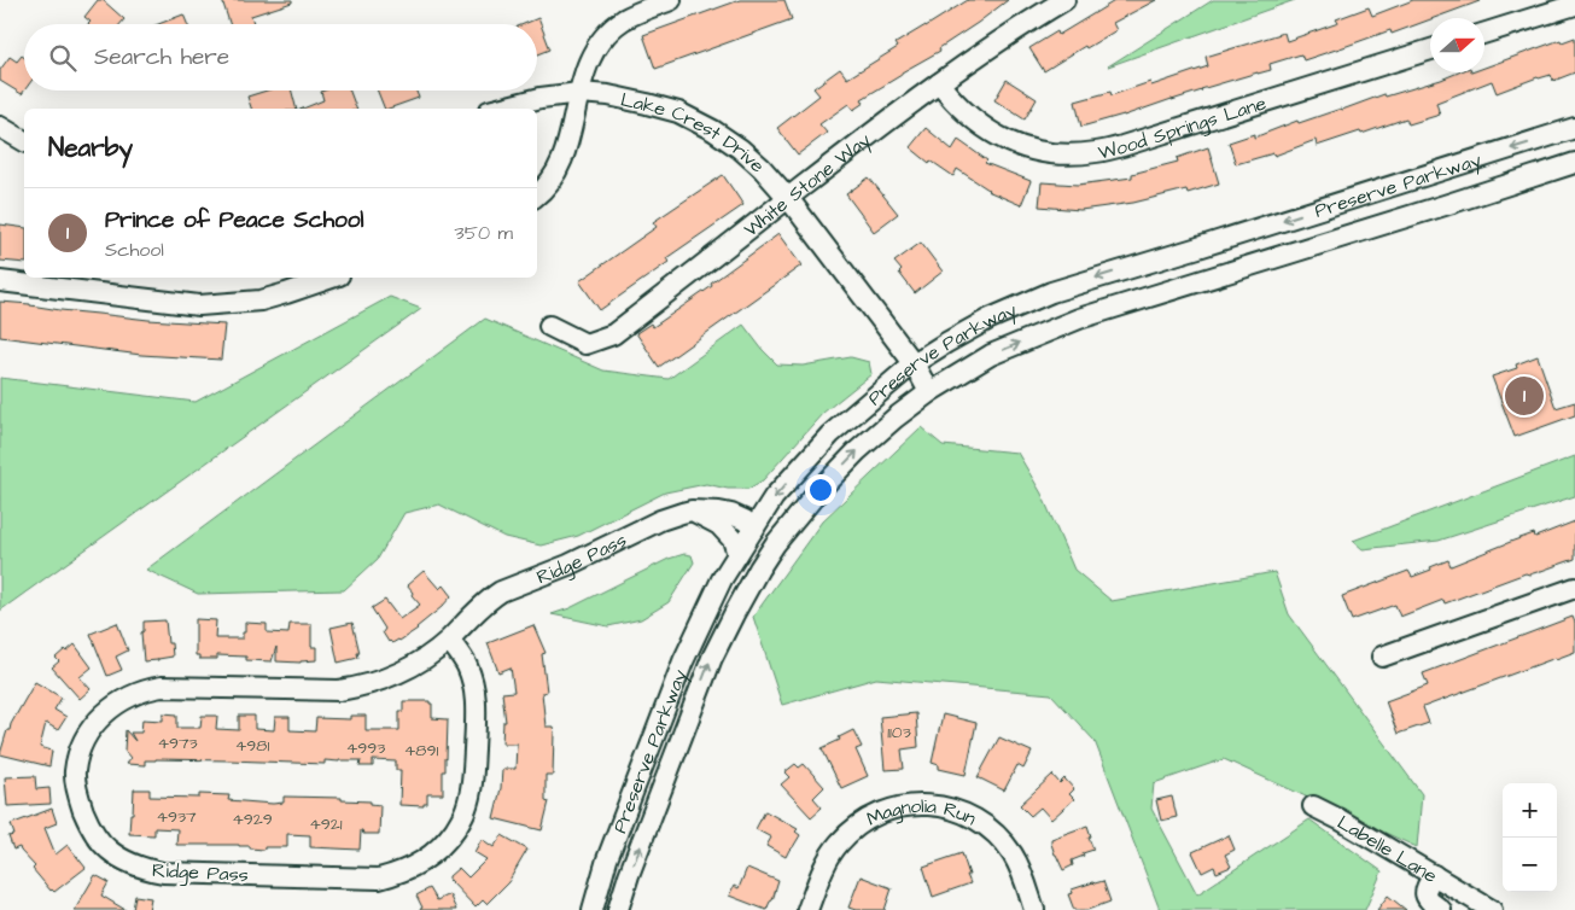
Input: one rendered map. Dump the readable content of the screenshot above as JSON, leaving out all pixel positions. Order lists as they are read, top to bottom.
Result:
{
  "streets": {
    "street": [
      "Wood Springs Lane",
      "Lake Crest Drive",
      "White Stone Way",
      "Preserve Parkway",
      "Ridge Pass",
      "Magnolia Run",
      "Labelle Lane"
    ]
  },
  "crossings": [
    ["Wood Springs Lane", "White Stone Way"],
    ["Lake Crest Drive", "White Stone Way"],
    ["Lake Crest Drive", "Preserve Parkway"],
    ["Preserve Parkway", "Ridge Pass"]
  ],
  "house_numbers": [
    "1103",
    "4973",
    "4981",
    "4993",
    "4891",
    "4937",
    "4929",
    "4921"
  ],
  "north": "right",
  "page": {
    "search": "Search here",
    "heading": "Nearby",
    "list": [
      {
        "mark": "1",
        "name": "Prince of Peace School",
        "note": "School",
        "value": "350 m"
      }
    ],
    "pins": "1",
    "map_buttons": ["+", "−"]
  }
}
